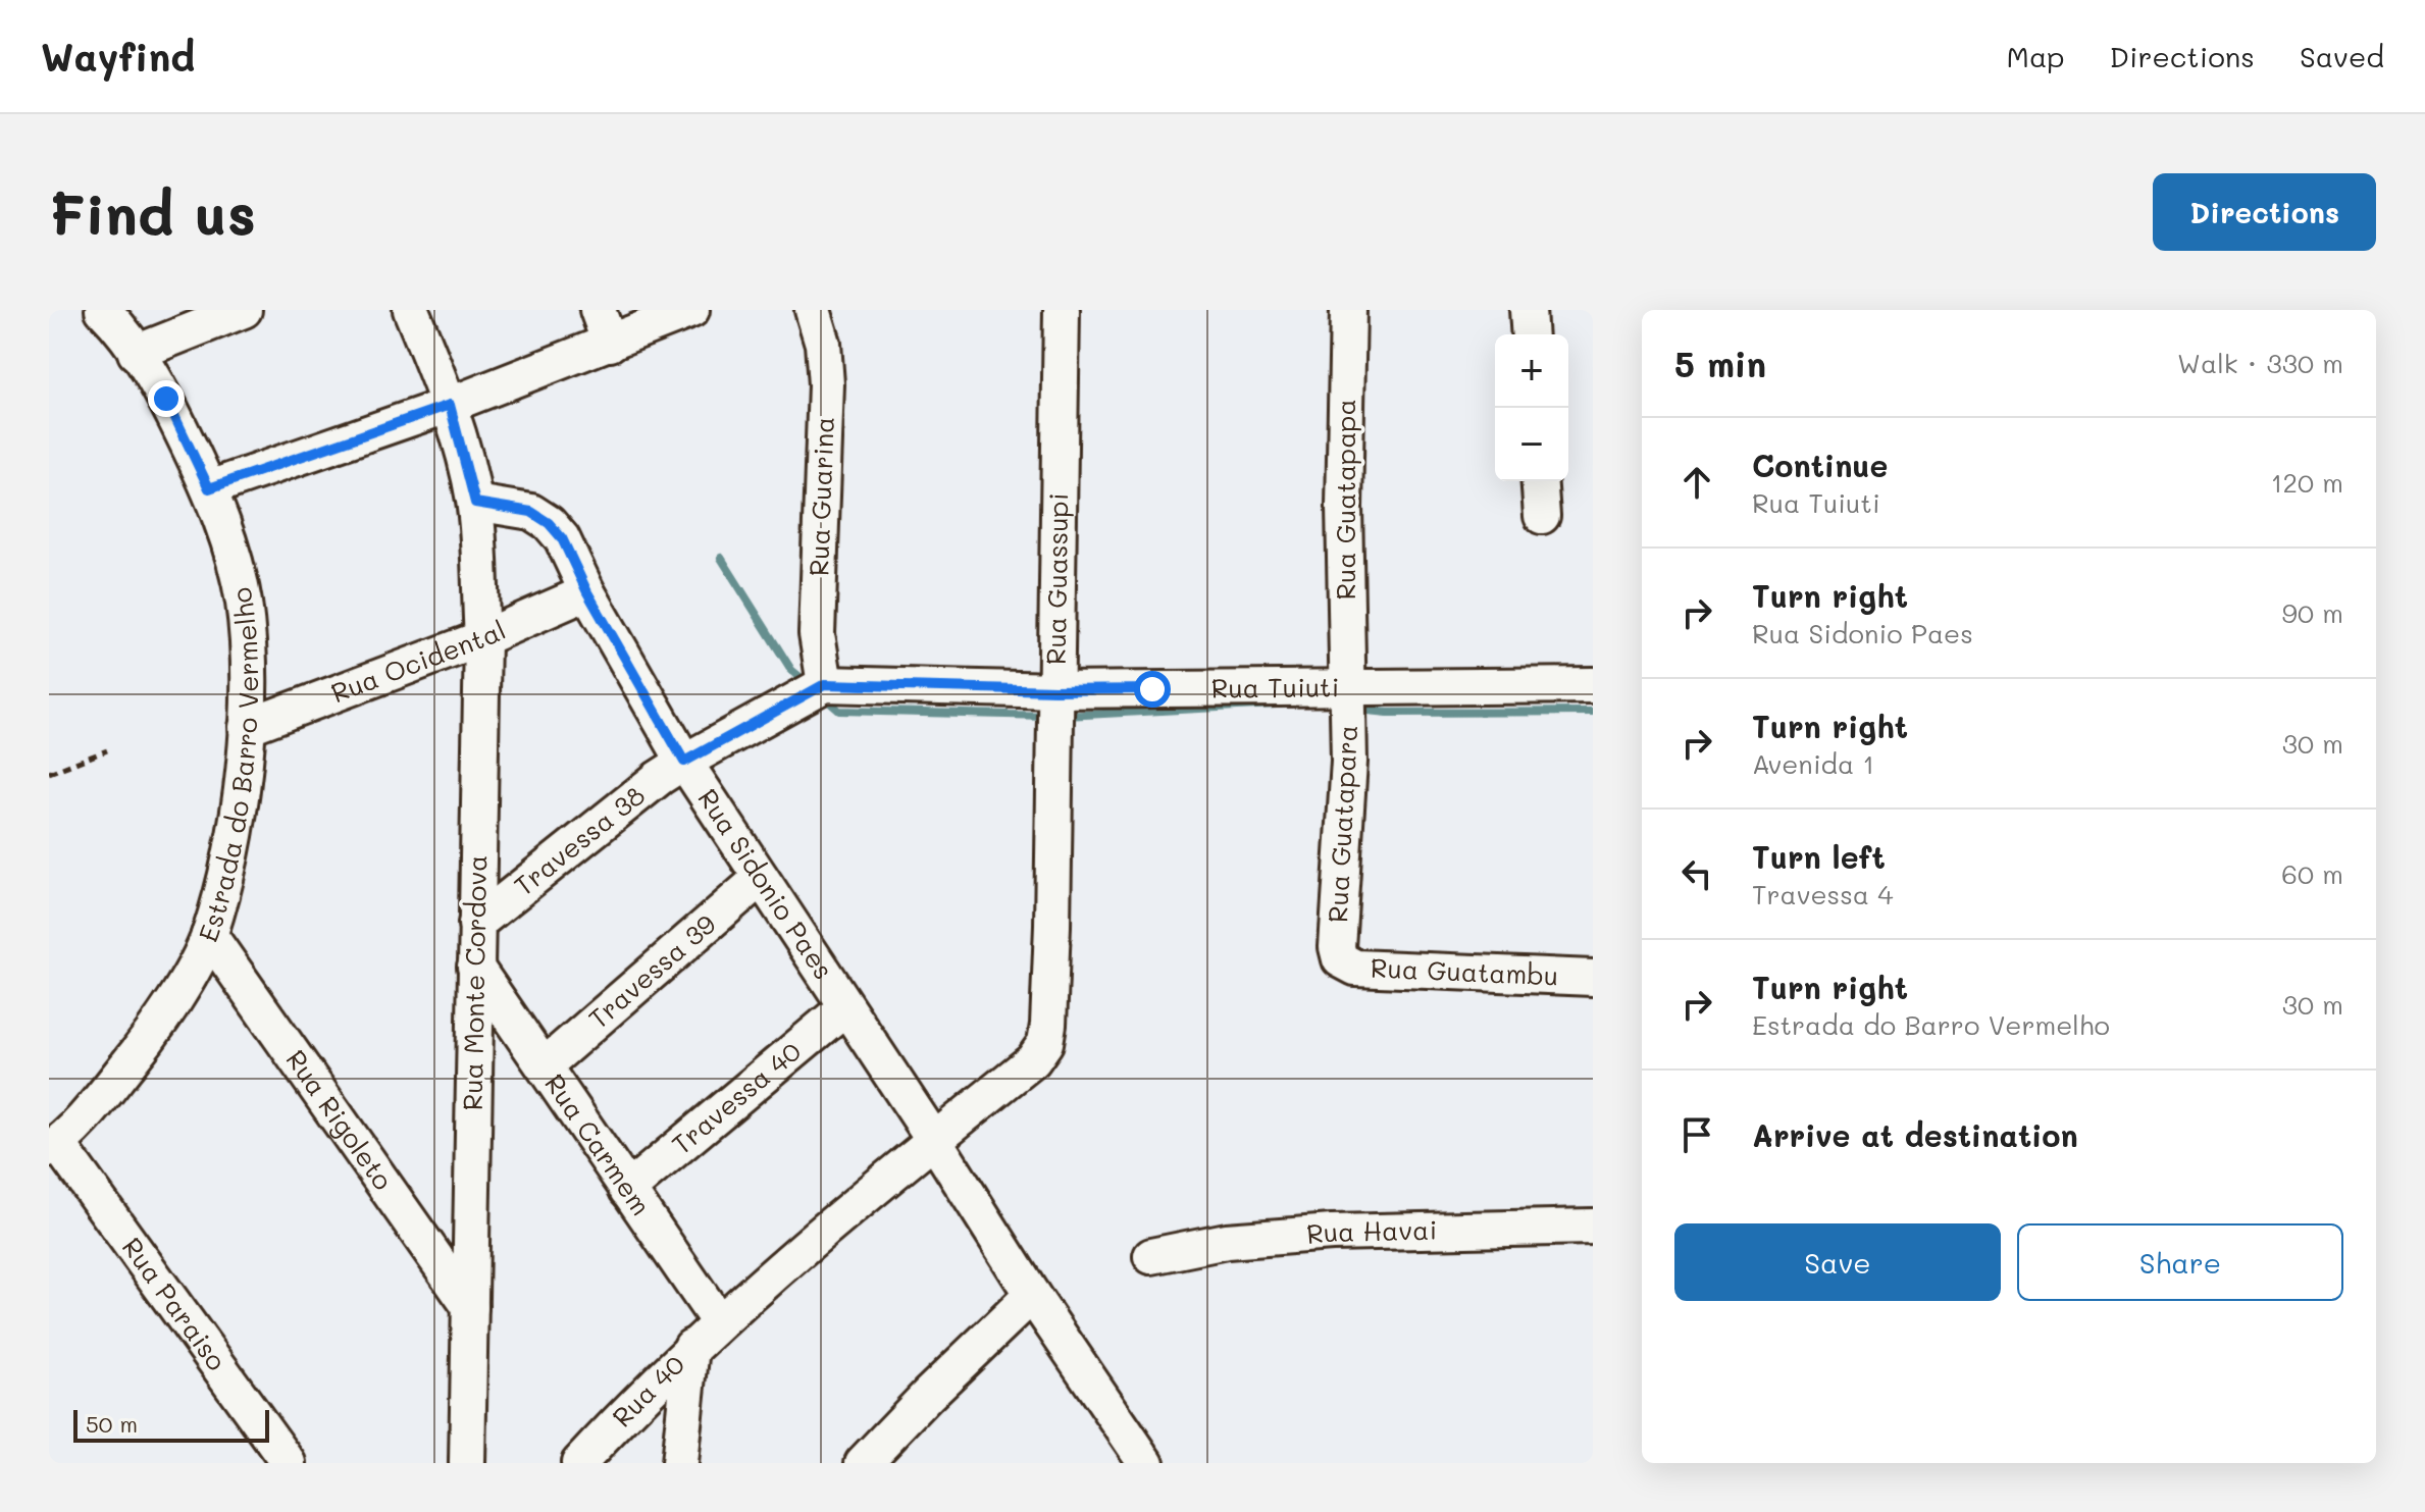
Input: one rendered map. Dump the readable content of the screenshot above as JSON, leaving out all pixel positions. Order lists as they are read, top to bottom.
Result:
{
  "streets": {
    "street": [
      "Rua Guarina",
      "Rua Guatapapa",
      "Rua Guassupi",
      "Rua Ocidental",
      "Rua Tuiuti",
      "Estrada do Barro Vermelho",
      "Rua Guatapara",
      "Travessa 38",
      "Rua Sidonio Paes",
      "Travessa 39",
      "Rua Guatambu",
      "Rua Monte Cordova",
      "Travessa 40",
      "Rua Rigoleto",
      "Rua Carmem",
      "Rua Havai",
      "Rua Paraiso",
      "Rua 40"
    ]
  },
  "crossings": [
    ["Rua Guarina", "Rua Tuiuti"],
    ["Rua Guatapapa", "Rua Tuiuti"],
    ["Rua Guatapapa", "Rua Guatapara"],
    ["Rua Guassupi", "Rua Tuiuti"],
    ["Rua Guassupi", "Rua Sidonio Paes"],
    ["Rua Ocidental", "Estrada do Barro Vermelho"],
    ["Rua Ocidental", "Rua Sidonio Paes"],
    ["Rua Ocidental", "Rua Monte Cordova"],
    ["Rua Tuiuti", "Rua Guatapara"],
    ["Estrada do Barro Vermelho", "Rua Rigoleto"],
    ["Estrada do Barro Vermelho", "Rua Paraiso"],
    ["Rua Guatapara", "Rua Guatambu"],
    ["Travessa 38", "Rua Sidonio Paes"],
    ["Travessa 38", "Rua Monte Cordova"],
    ["Rua Sidonio Paes", "Travessa 39"],
    ["Rua Sidonio Paes", "Rua Monte Cordova"],
    ["Rua Sidonio Paes", "Travessa 40"],
    ["Travessa 39", "Rua Carmem"],
    ["Rua Monte Cordova", "Rua Rigoleto"],
    ["Rua Monte Cordova", "Rua Carmem"],
    ["Travessa 40", "Rua Carmem"],
    ["Rua Carmem", "Rua 40"]
  ],
  "scale_bar": "50 m",
  "page": {
    "header": "Wayfind",
    "nav": ["Map", "Directions", "Saved"],
    "buttons": [
      "Directions",
      ["Save", "Share"]
    ],
    "title": "Find us",
    "heading": ["5 min", "Walk · 330 m"],
    "map_buttons": ["+", "−"],
    "list": [
      ["Continue", "Rua Tuiuti", "120 m"],
      ["Turn right", "Rua Sidonio Paes", "90 m"],
      ["Turn right", "Avenida 1", "30 m"],
      ["Turn left", "Travessa 4", "60 m"],
      ["Turn right", "Estrada do Barro Vermelho", "30 m"],
      "Arrive at destination"
    ],
    "scale": "50 m"
  }
}
